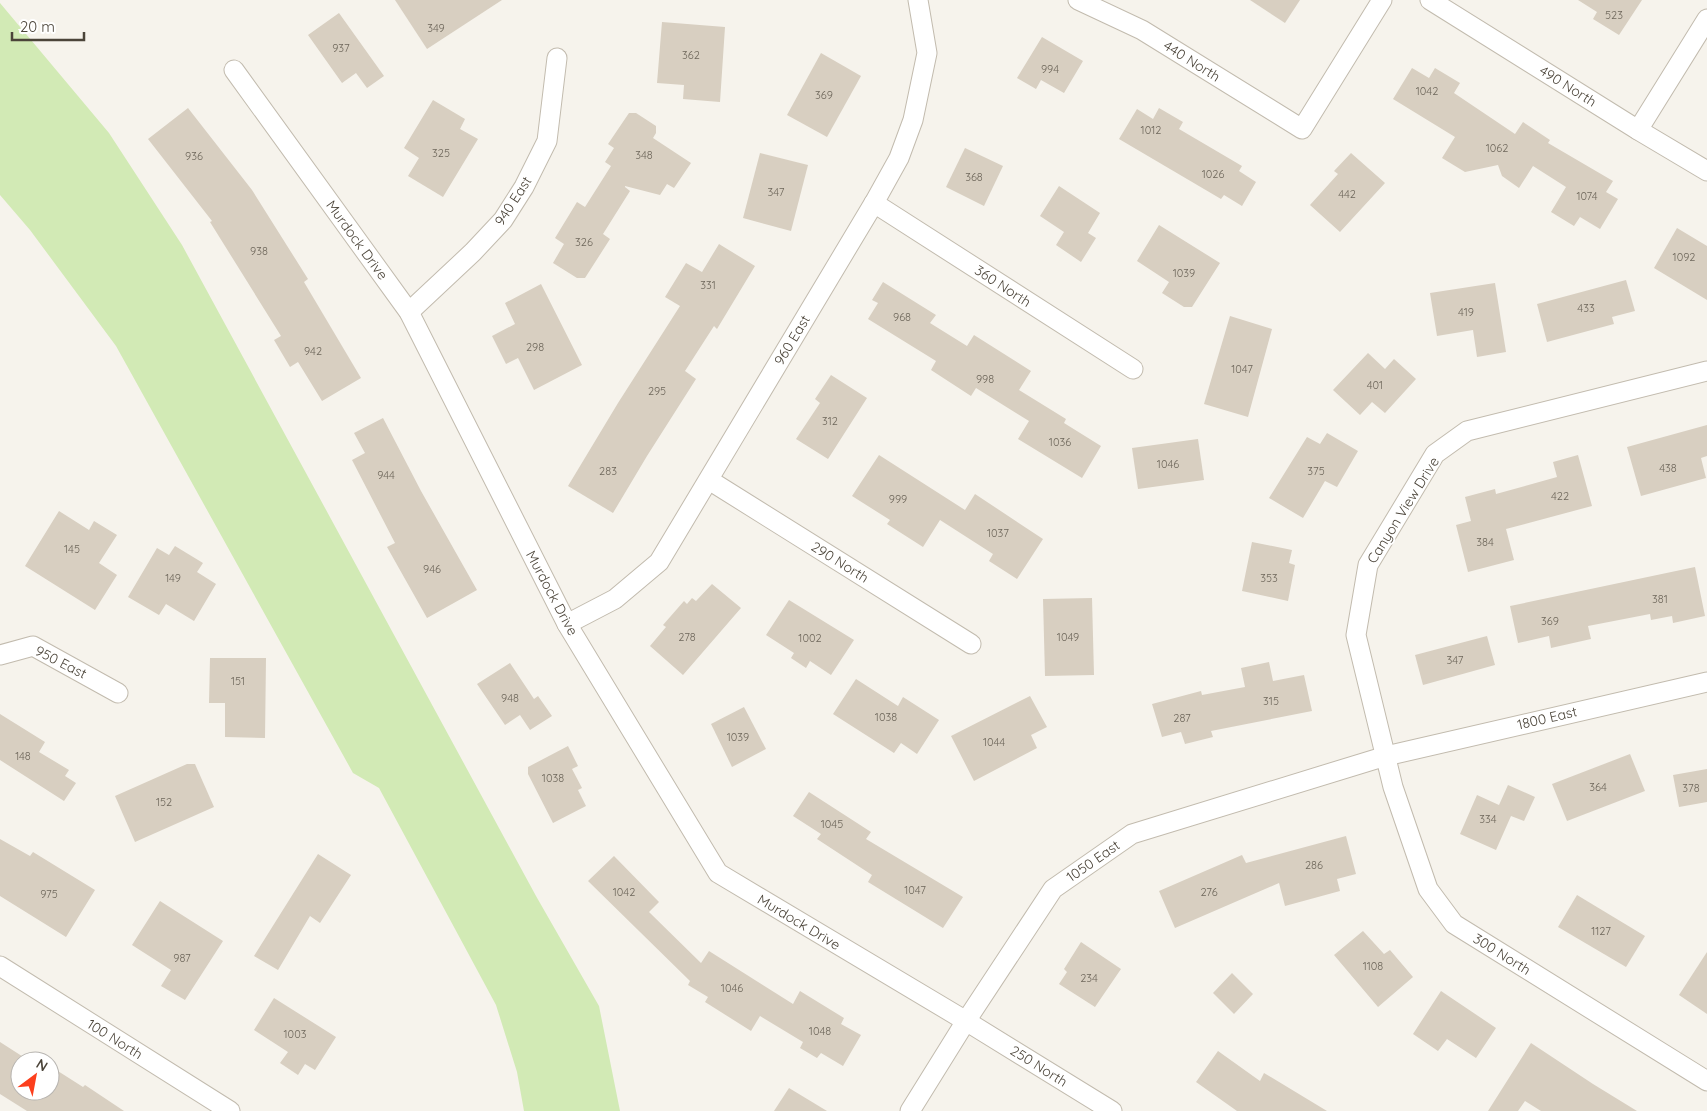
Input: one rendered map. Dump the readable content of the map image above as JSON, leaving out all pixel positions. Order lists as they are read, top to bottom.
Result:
{
  "streets": {
    "street": [
      "440 North",
      "490 North",
      "940 East",
      "Murdock Drive",
      "360 North",
      "960 East",
      "Canyon View Drive",
      "290 North",
      "950 East",
      "1800 East",
      "1050 East",
      "300 North",
      "100 North",
      "250 North"
    ]
  },
  "crossings": [
    ["940 East", "Murdock Drive"],
    ["Murdock Drive", "960 East"],
    ["Murdock Drive", "1050 East"],
    ["Murdock Drive", "250 North"],
    ["360 North", "960 East"],
    ["960 East", "290 North"],
    ["Canyon View Drive", "1800 East"],
    ["Canyon View Drive", "1050 East"],
    ["Canyon View Drive", "300 North"],
    ["1800 East", "1050 East"],
    ["1800 East", "300 North"],
    ["1050 East", "300 North"],
    ["1050 East", "250 North"]
  ],
  "house_numbers": [
    "523",
    "349",
    "937",
    "362",
    "994",
    "1042",
    "369",
    "1012",
    "1062",
    "325",
    "348",
    "936",
    "1026",
    "368",
    "347",
    "442",
    "1074",
    "326",
    "938",
    "1092",
    "1039",
    "331",
    "433",
    "419",
    "968",
    "298",
    "942",
    "1047",
    "998",
    "401",
    "295",
    "312",
    "1036",
    "1046",
    "438",
    "283",
    "375",
    "944",
    "422",
    "999",
    "1037",
    "384",
    "145",
    "946",
    "149",
    "353",
    "381",
    "369",
    "278",
    "1049",
    "1002",
    "347",
    "151",
    "948",
    "315",
    "1038",
    "287",
    "1039",
    "1044",
    "148",
    "1038",
    "364",
    "378",
    "152",
    "334",
    "1045",
    "286",
    "1047",
    "1042",
    "276",
    "975",
    "1127",
    "987",
    "1108",
    "234",
    "1046",
    "1048",
    "1003"
  ],
  "scale_bar": "20 m",
  "north": "top right"
}
